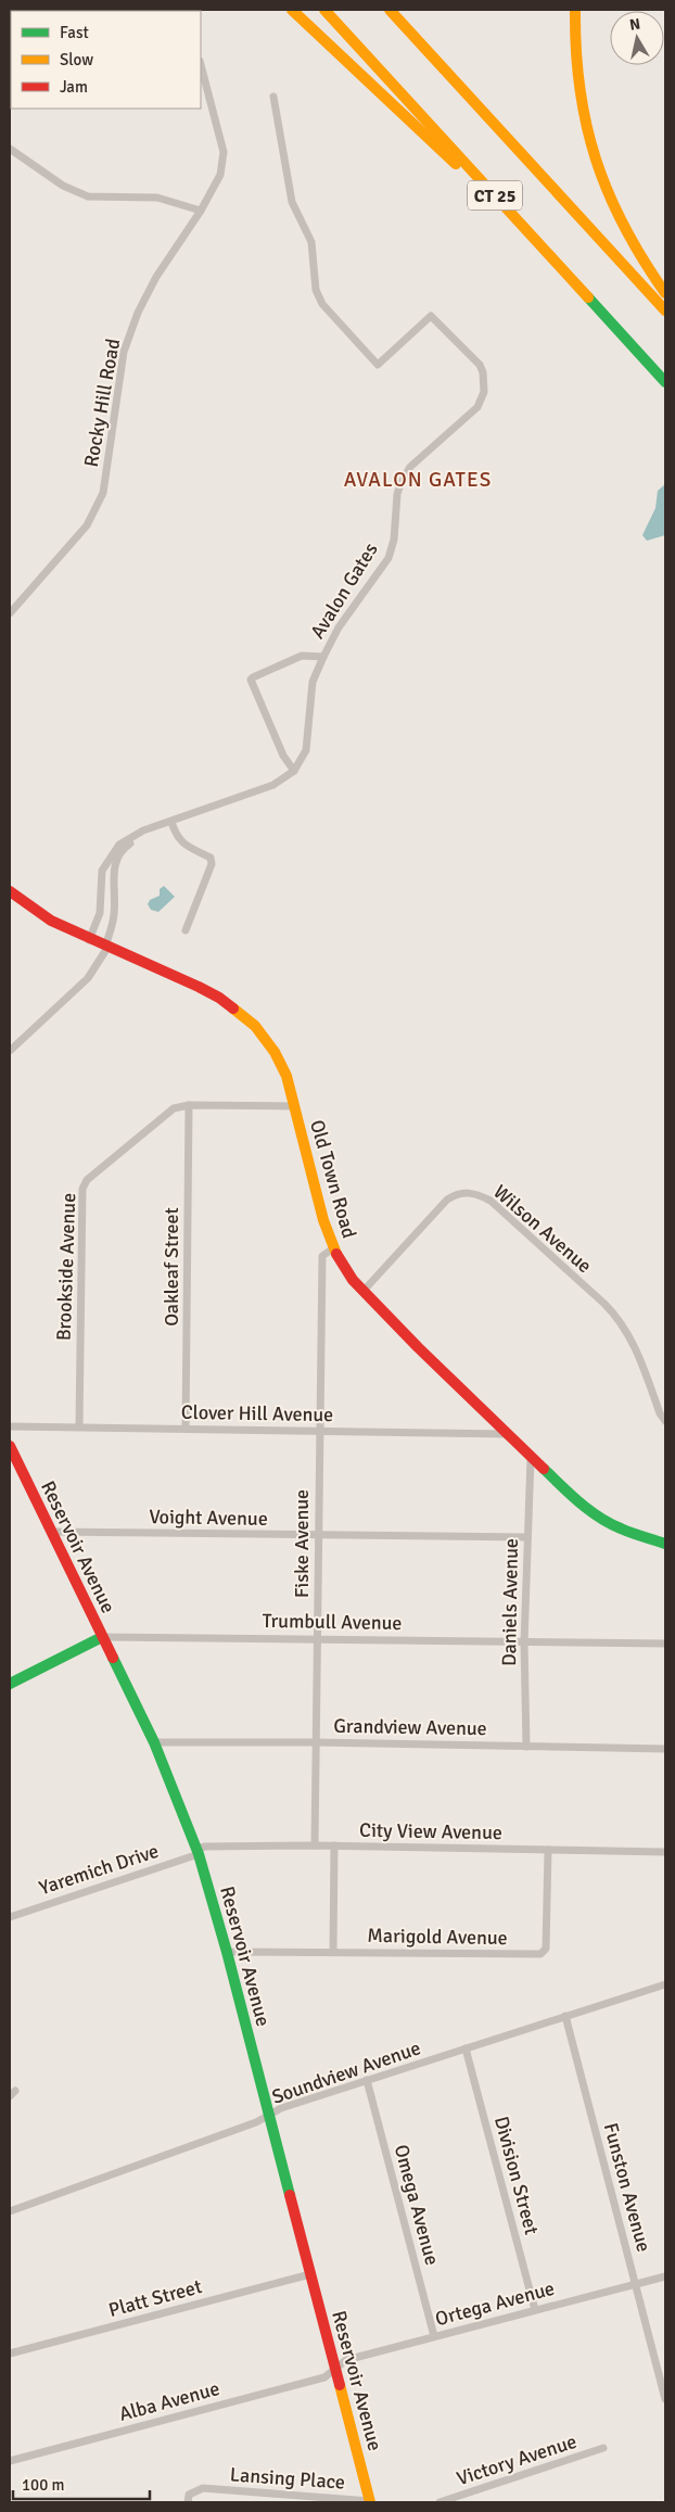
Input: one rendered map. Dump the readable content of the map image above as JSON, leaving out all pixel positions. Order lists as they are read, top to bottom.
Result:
{
  "streets": {
    "main road": [
      "CT 25",
      "Old Town Road",
      "Reservoir Avenue",
      "Trumbull Avenue"
    ],
    "street": [
      "Rocky Hill Road",
      "Avalon Gates",
      "Wilson Avenue",
      "Brookside Avenue",
      "Oakleaf Street",
      "Clover Hill Avenue",
      "Voight Avenue",
      "Fiske Avenue",
      "Daniels Avenue",
      "Grandview Avenue",
      "City View Avenue",
      "Yaremich Drive",
      "Marigold Avenue",
      "Soundview Avenue",
      "Division Street",
      "Funston Avenue",
      "Omega Avenue",
      "Platt Street",
      "Ortega Avenue",
      "Alba Avenue",
      "Victory Avenue",
      "Lansing Place"
    ]
  },
  "crossings": [
    ["Avalon Gates", "Old Town Road"],
    ["Old Town Road", "Wilson Avenue"],
    ["Old Town Road", "Brookside Avenue"],
    ["Old Town Road", "Clover Hill Avenue"],
    ["Old Town Road", "Fiske Avenue"],
    ["Old Town Road", "Daniels Avenue"],
    ["Brookside Avenue", "Oakleaf Street"],
    ["Brookside Avenue", "Clover Hill Avenue"],
    ["Oakleaf Street", "Clover Hill Avenue"],
    ["Clover Hill Avenue", "Fiske Avenue"],
    ["Voight Avenue", "Fiske Avenue"],
    ["Voight Avenue", "Reservoir Avenue"],
    ["Voight Avenue", "Daniels Avenue"],
    ["Fiske Avenue", "Trumbull Avenue"],
    ["Fiske Avenue", "Grandview Avenue"],
    ["Fiske Avenue", "City View Avenue"],
    ["Reservoir Avenue", "Trumbull Avenue"],
    ["Reservoir Avenue", "Grandview Avenue"],
    ["Reservoir Avenue", "City View Avenue"],
    ["Reservoir Avenue", "Yaremich Drive"],
    ["Reservoir Avenue", "Marigold Avenue"],
    ["Reservoir Avenue", "Soundview Avenue"],
    ["Reservoir Avenue", "Platt Street"],
    ["Reservoir Avenue", "Ortega Avenue"],
    ["Reservoir Avenue", "Alba Avenue"],
    ["Reservoir Avenue", "Lansing Place"],
    ["Daniels Avenue", "Trumbull Avenue"],
    ["Daniels Avenue", "Grandview Avenue"],
    ["City View Avenue", "Yaremich Drive"],
    ["City View Avenue", "Marigold Avenue"],
    ["Soundview Avenue", "Division Street"],
    ["Soundview Avenue", "Funston Avenue"],
    ["Soundview Avenue", "Omega Avenue"],
    ["Division Street", "Ortega Avenue"],
    ["Funston Avenue", "Ortega Avenue"],
    ["Omega Avenue", "Ortega Avenue"],
    ["Ortega Avenue", "Alba Avenue"]
  ],
  "districts": ["AVALON GATES"],
  "legend": ["Fast", "Slow", "Jam"],
  "scale_bar": "100 m",
  "north": "top"
}
